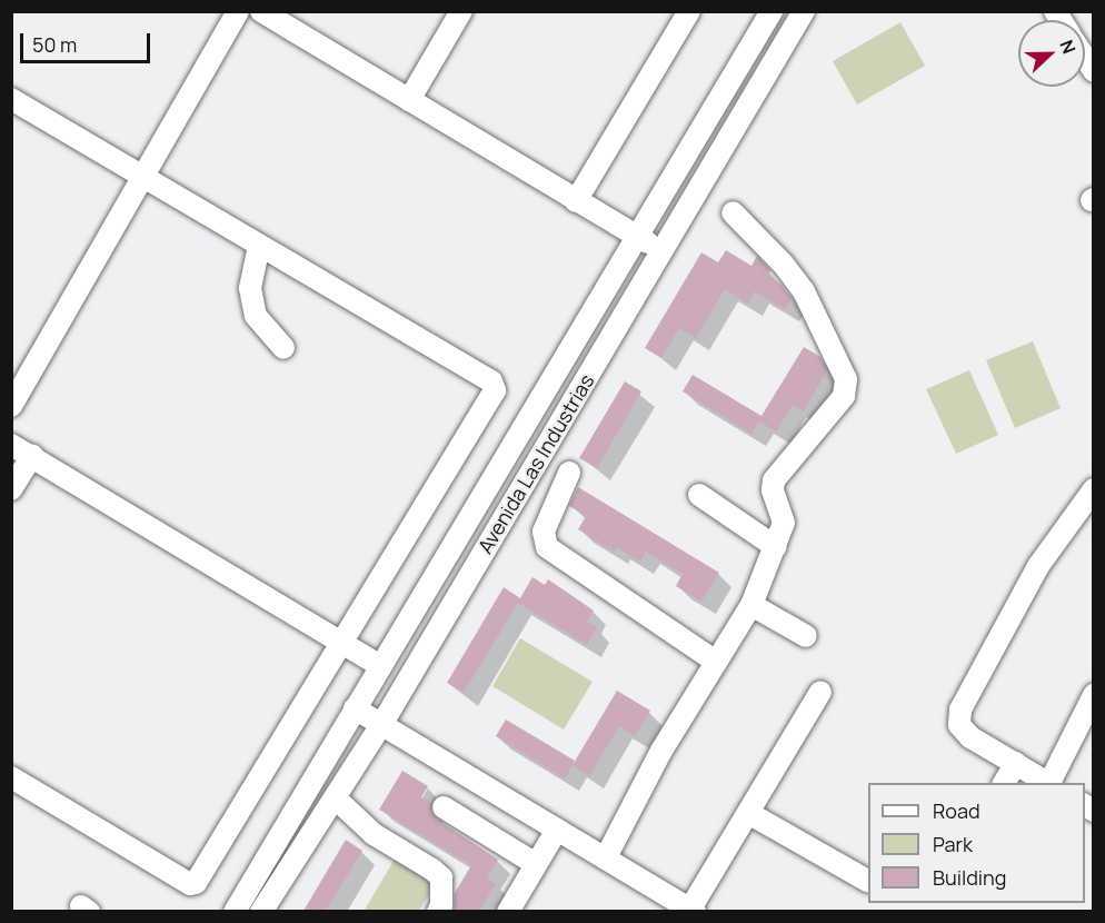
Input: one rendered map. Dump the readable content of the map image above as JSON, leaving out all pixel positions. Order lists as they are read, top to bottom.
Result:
{
  "streets": {
    "street": ["Avenida Las Industrias"]
  },
  "legend": ["Road", "Park", "Building"],
  "scale_bar": "50 m",
  "north": "right"
}
